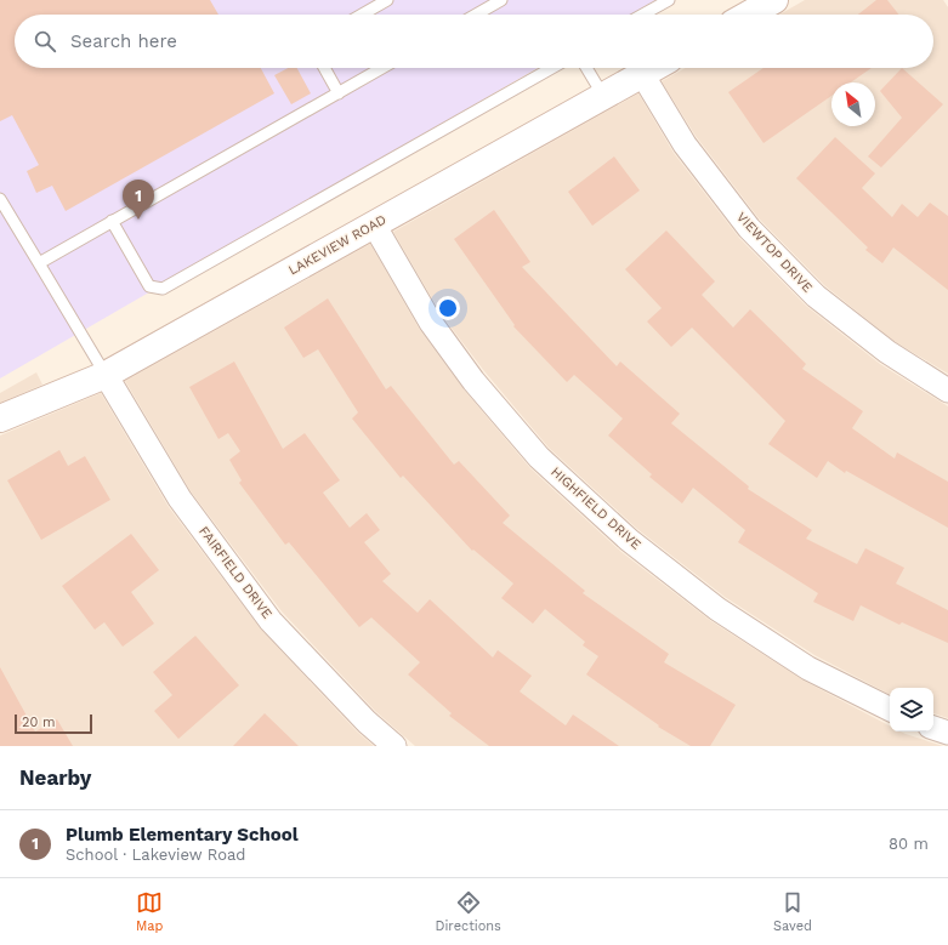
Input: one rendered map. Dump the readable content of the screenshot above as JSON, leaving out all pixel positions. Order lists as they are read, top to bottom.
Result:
{
  "streets": {
    "street": [
      "LAKEVIEW ROAD",
      "VIEWTOP DRIVE",
      "HIGHFIELD DRIVE",
      "FAIRFIELD DRIVE"
    ]
  },
  "crossings": [
    ["LAKEVIEW ROAD", "VIEWTOP DRIVE"],
    ["LAKEVIEW ROAD", "HIGHFIELD DRIVE"],
    ["LAKEVIEW ROAD", "FAIRFIELD DRIVE"]
  ],
  "scale_bar": "20 m",
  "north": "top left",
  "page": {
    "search": "Search here",
    "pins": "1",
    "scale": "20 m",
    "heading": "Nearby",
    "list": [
      {
        "mark": "1",
        "name": "Plumb Elementary School",
        "note": "School · Lakeview Road",
        "value": "80 m"
      }
    ],
    "nav": ["Map", "Directions", "Saved"]
  }
}
